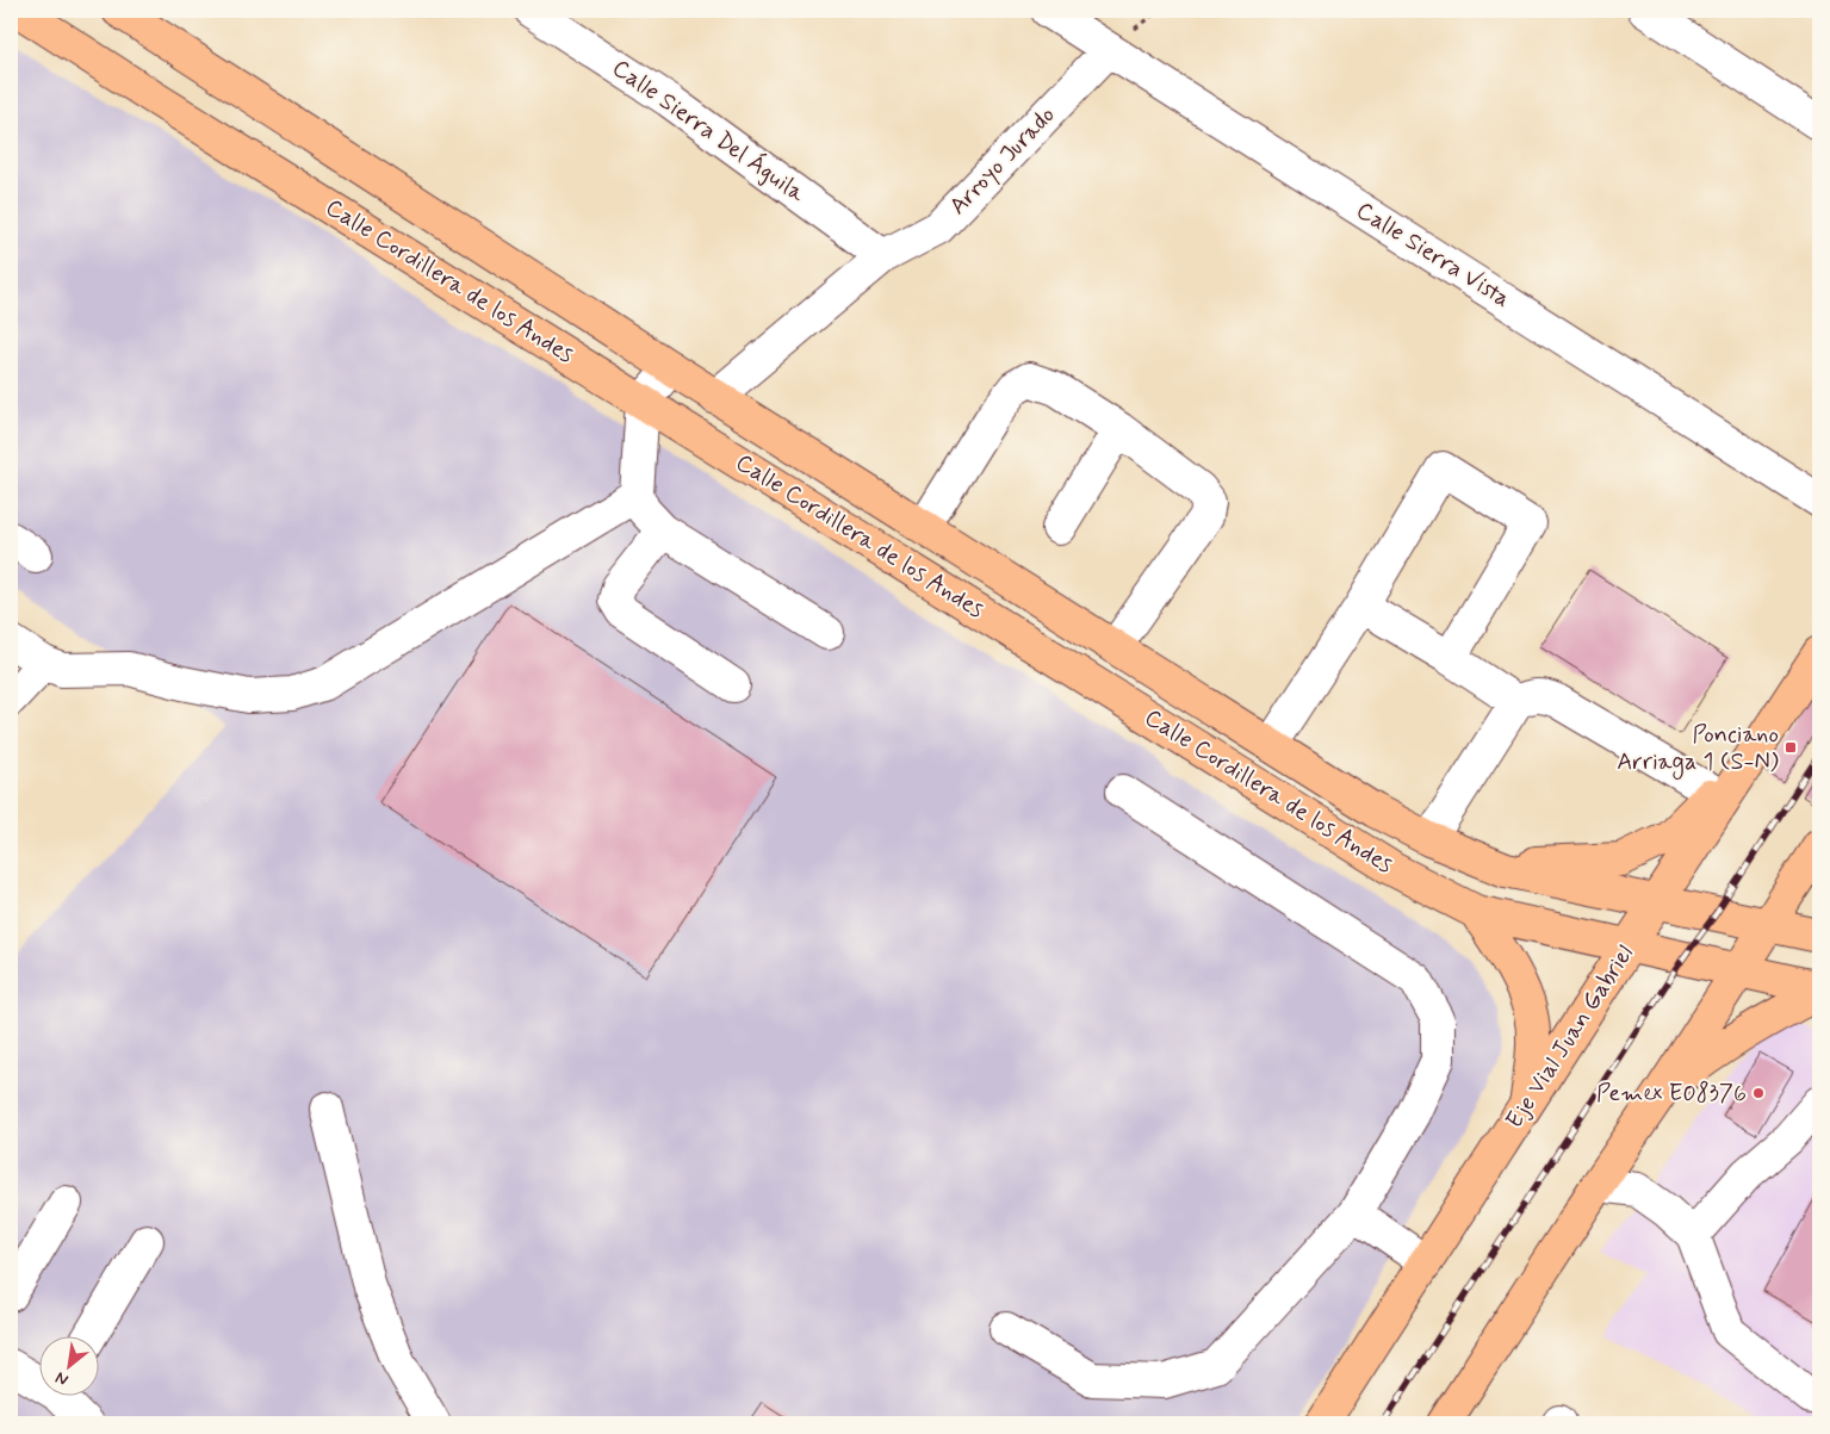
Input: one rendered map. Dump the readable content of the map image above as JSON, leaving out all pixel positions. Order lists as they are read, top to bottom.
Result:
{
  "streets": {
    "main road": ["Calle Cordillera de los Andes", "Eje Vial Juan Gabriel"],
    "street": ["Calle Sierra Del Águila", "Arroyo Jurado", "Calle Sierra Vista"]
  },
  "crossings": [
    ["Calle Sierra Del Águila", "Arroyo Jurado"],
    ["Arroyo Jurado", "Calle Sierra Vista"],
    ["Arroyo Jurado", "Calle Cordillera de los Andes"],
    ["Calle Cordillera de los Andes", "Eje Vial Juan Gabriel"]
  ],
  "places": {
    "transit": ["Ponciano Arriaga 1 (S-N)"],
    "other": ["Pemex E08376"]
  },
  "north": "bottom left"
}
